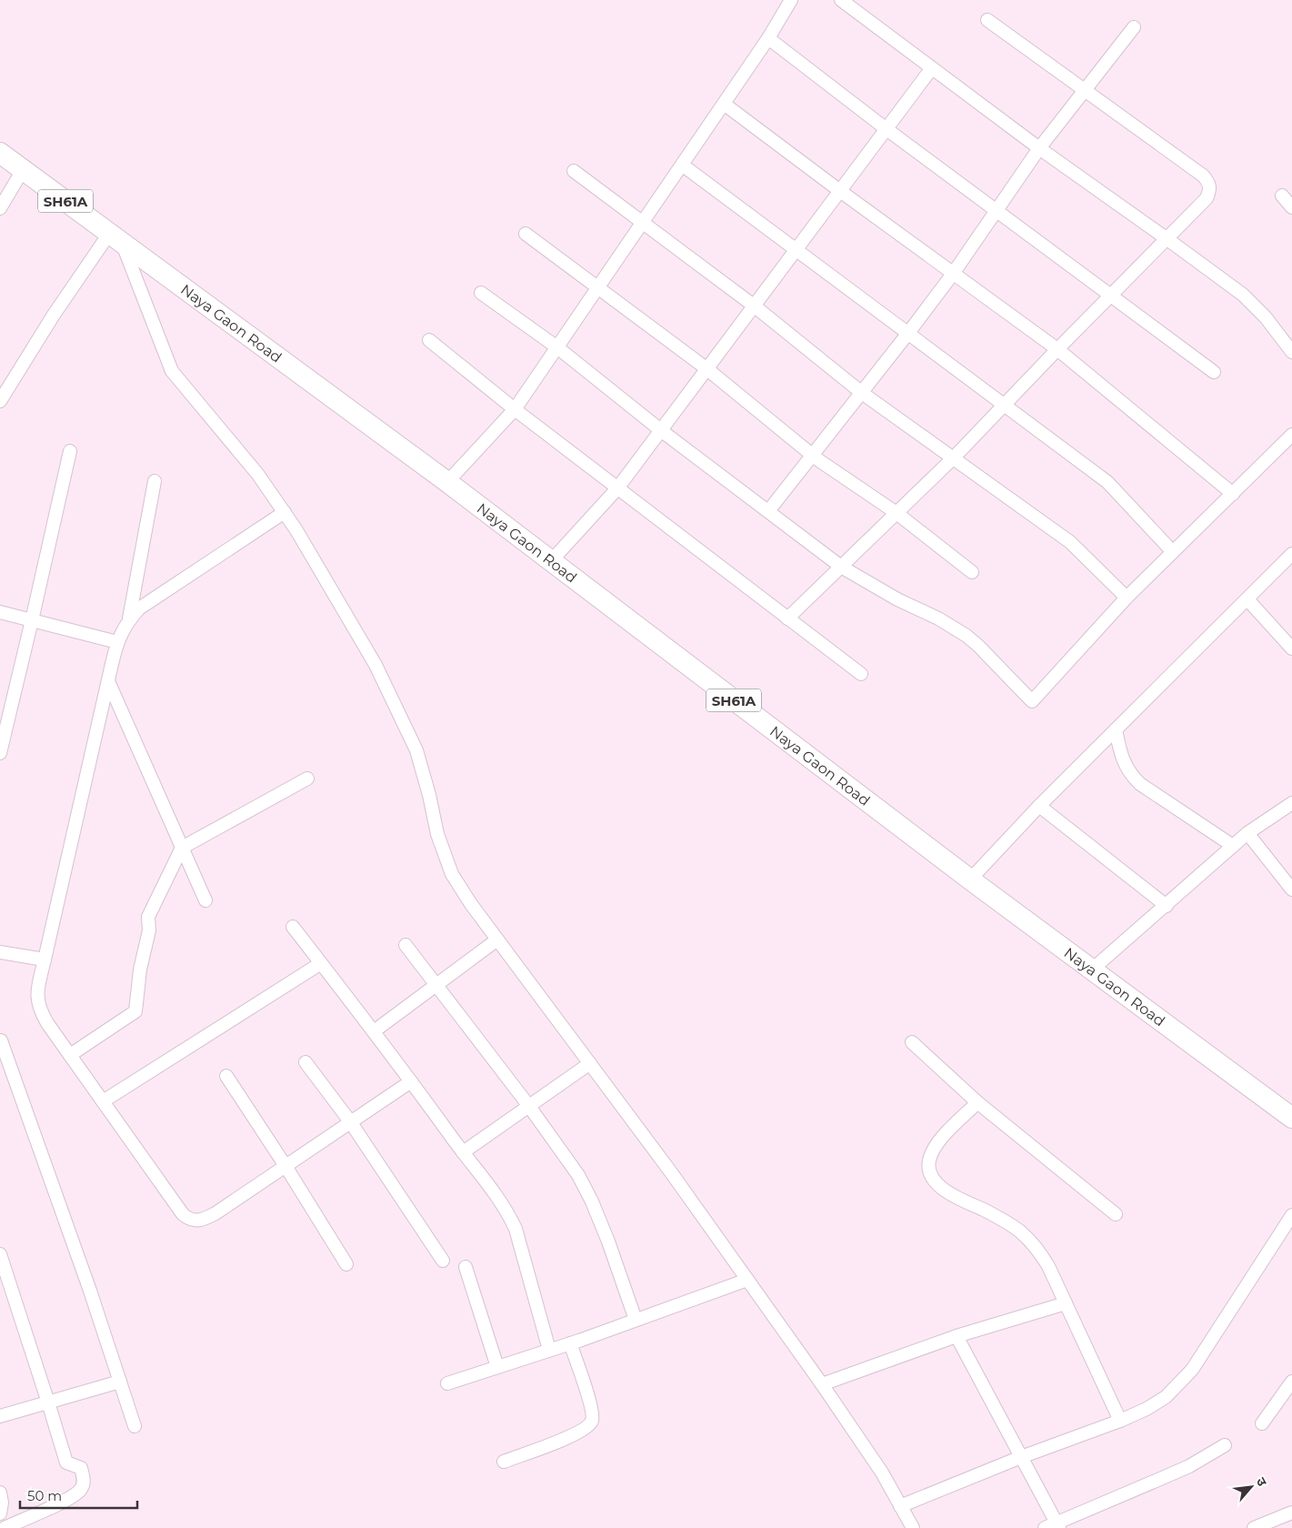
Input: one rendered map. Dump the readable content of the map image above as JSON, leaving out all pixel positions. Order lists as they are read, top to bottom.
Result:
{
  "streets": {
    "main road": ["SH61A", "Naya Gaon Road"]
  },
  "crossings": [
    ["SH61A", "Naya Gaon Road"]
  ],
  "scale_bar": "50 m",
  "north": "top right"
}
